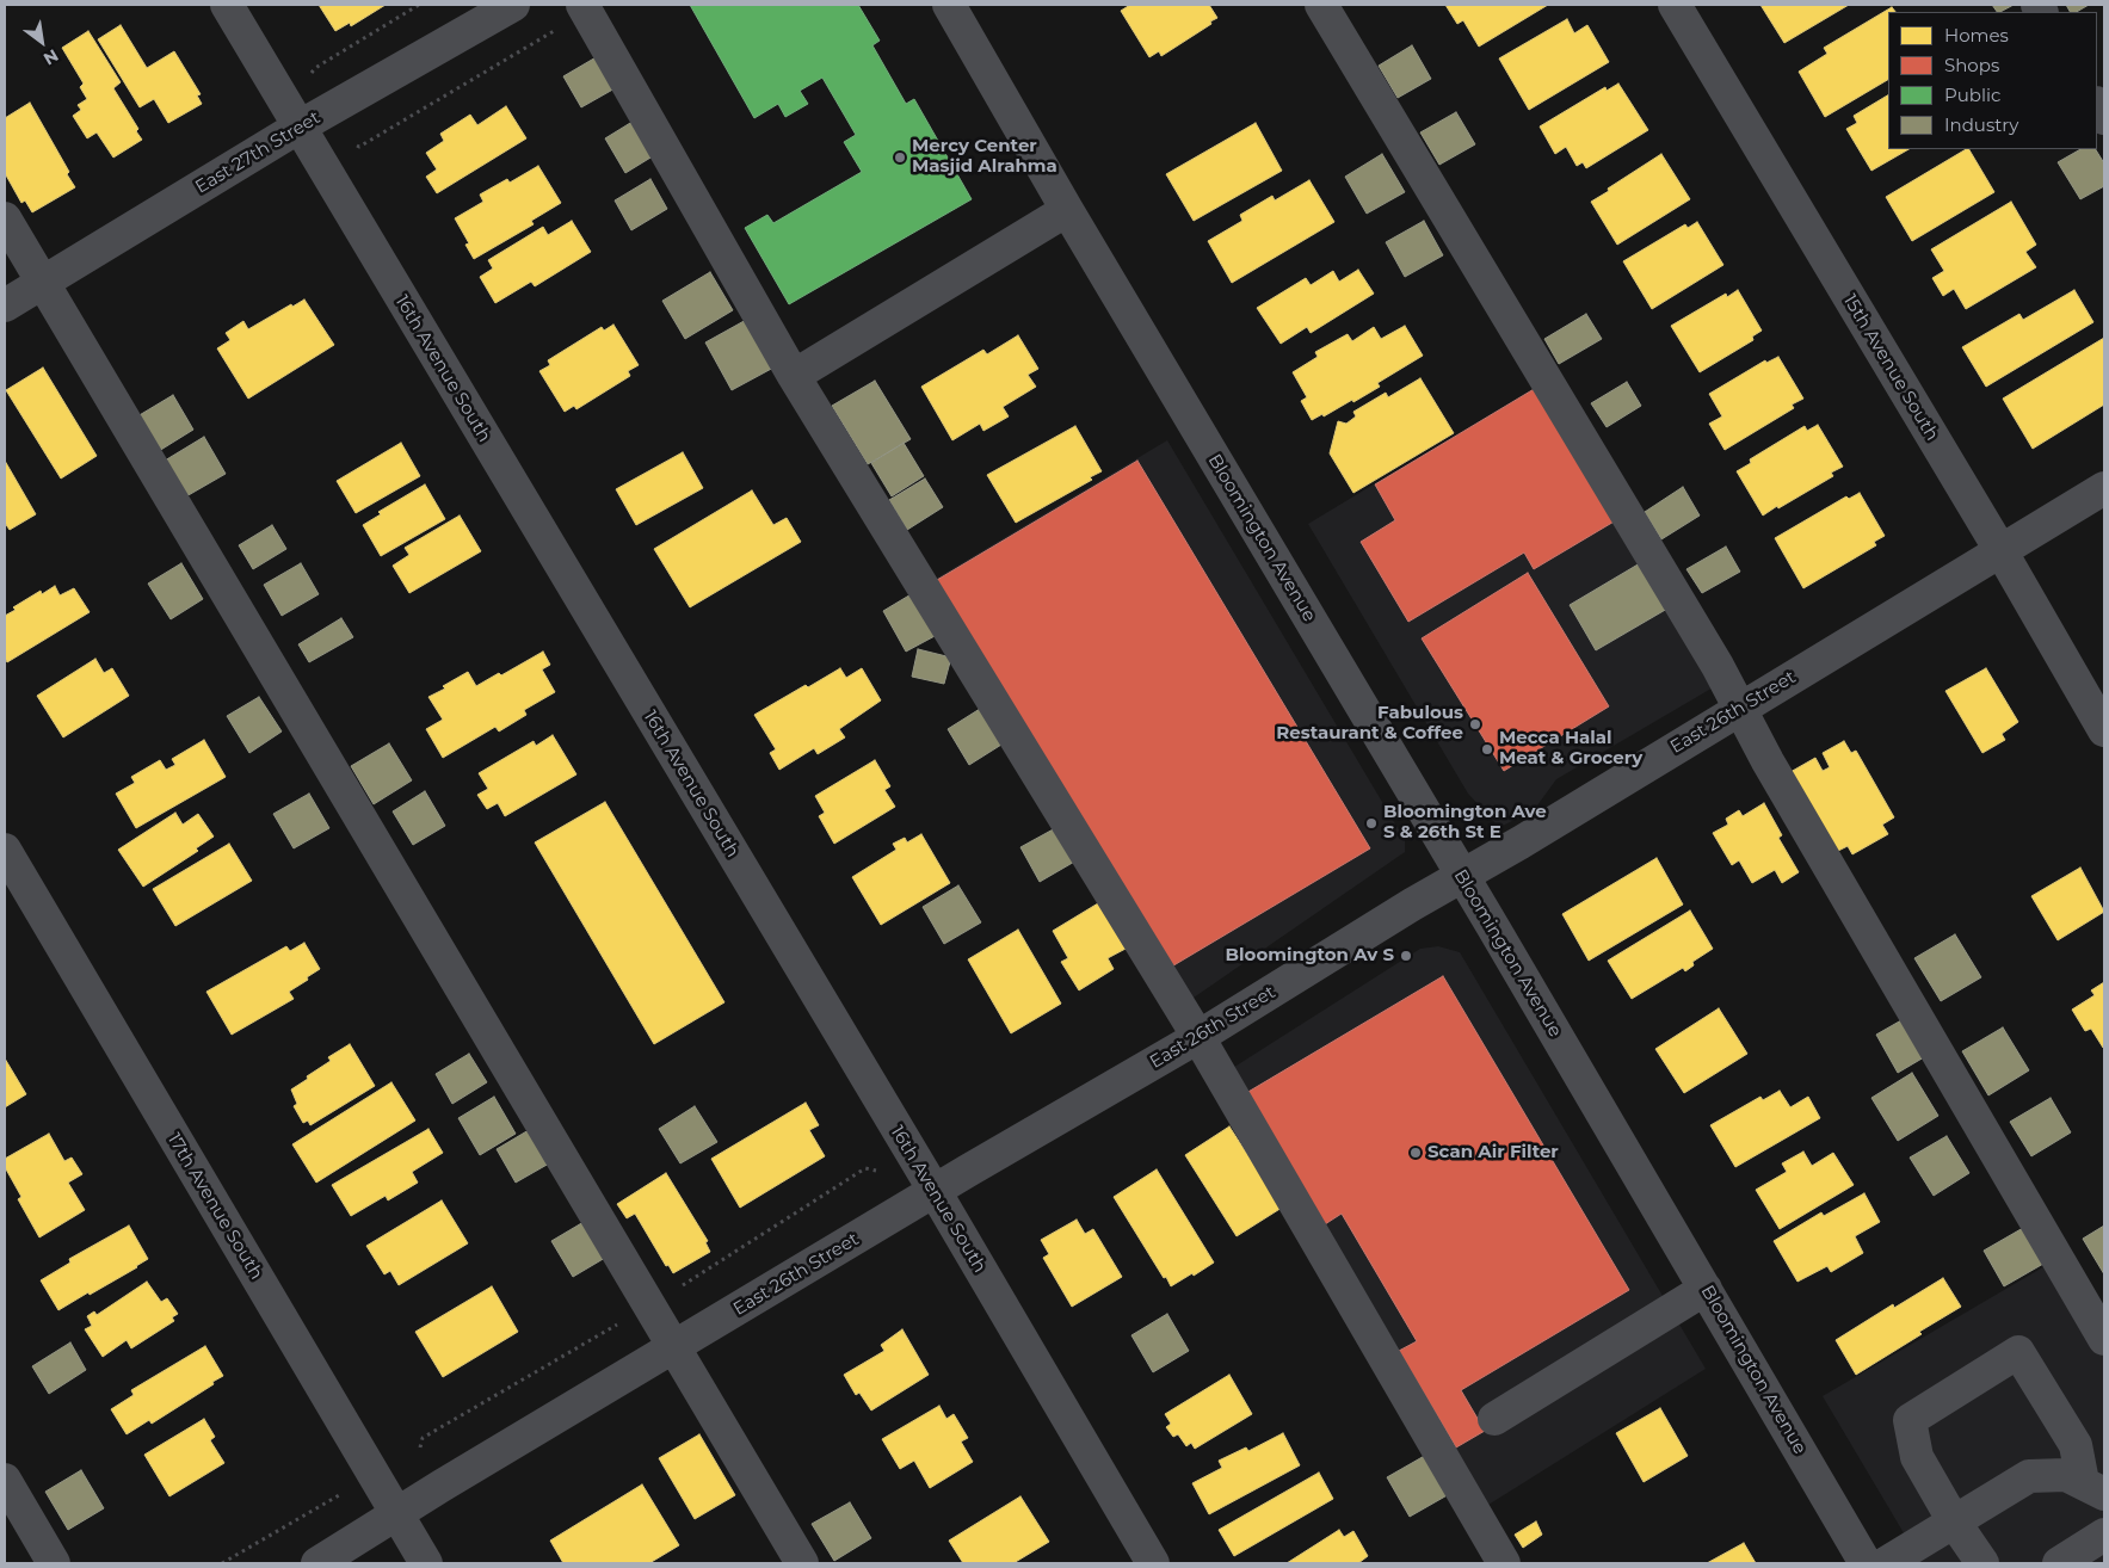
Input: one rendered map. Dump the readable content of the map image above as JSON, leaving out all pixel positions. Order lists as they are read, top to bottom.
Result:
{
  "streets": {
    "street": [
      "East 27th Street",
      "15th Avenue South",
      "16th Avenue South",
      "Bloomington Avenue",
      "East 26th Street",
      "17th Avenue South"
    ]
  },
  "crossings": [
    ["East 27th Street", "16th Avenue South"],
    ["15th Avenue South", "East 26th Street"],
    ["16th Avenue South", "East 26th Street"],
    ["Bloomington Avenue", "East 26th Street"],
    ["East 26th Street", "17th Avenue South"]
  ],
  "places": [
    "Mercy Center Masjid Alrahma",
    "Fabulous Restaurant & Coffee",
    "Mecca Halal Meat & Grocery",
    "Bloomington Ave S & 26th St E",
    "Bloomington Av S",
    "Scan Air Filter"
  ],
  "legend": [
    "Homes",
    "Shops",
    "Public",
    "Industry"
  ],
  "north": "bottom right"
}
